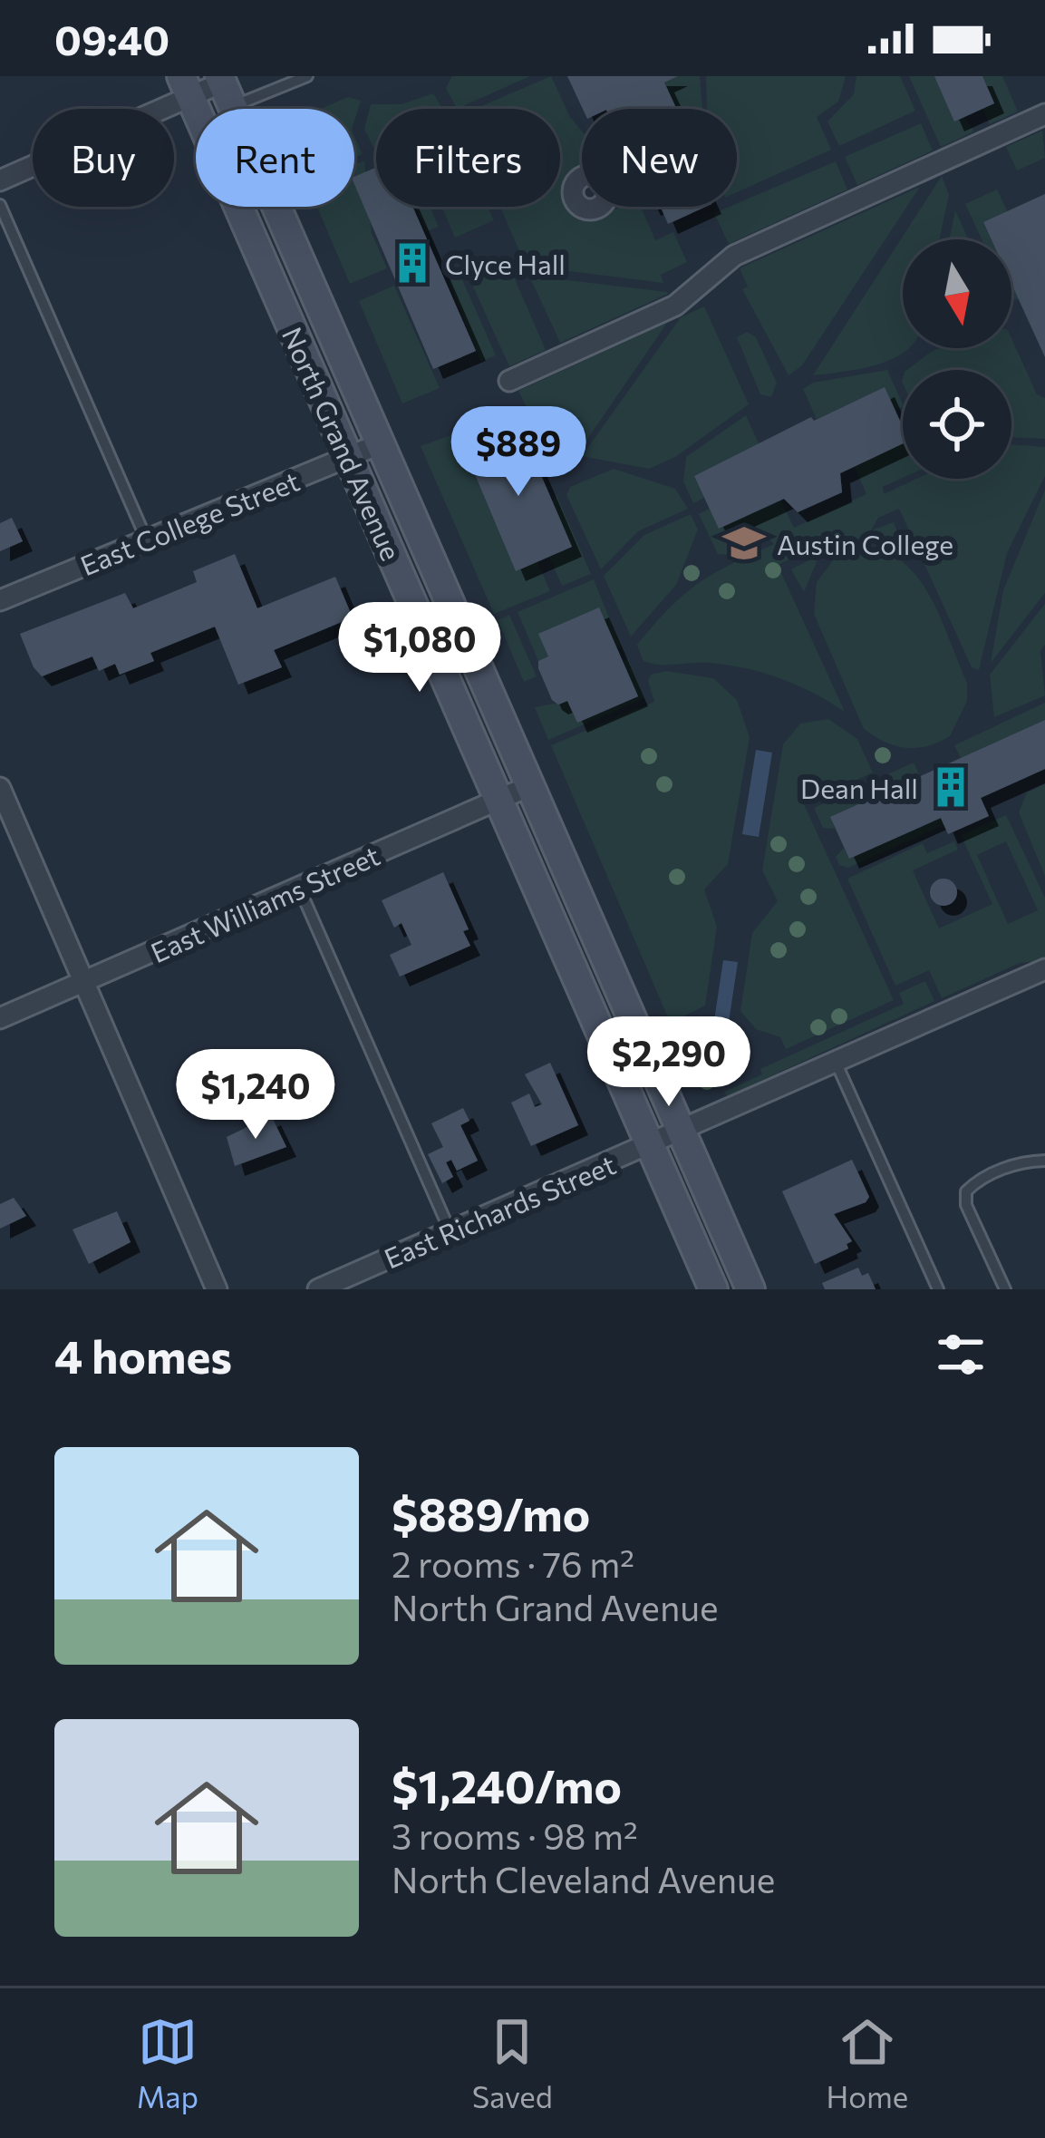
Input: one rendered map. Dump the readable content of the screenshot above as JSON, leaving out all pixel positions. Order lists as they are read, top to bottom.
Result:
{
  "streets": {
    "main road": ["North Grand Avenue"],
    "street": ["East College Street", "East Williams Street", "East Richards Street"]
  },
  "crossings": [
    ["North Grand Avenue", "East College Street"],
    ["North Grand Avenue", "East Williams Street"],
    ["North Grand Avenue", "East Richards Street"]
  ],
  "places": {
    "building": ["Clyce Hall", "Dean Hall"],
    "school or university": ["Austin College"]
  },
  "north": "bottom",
  "page": {
    "status": "09:40",
    "chip": [
      "Buy",
      "Rent",
      "Filters",
      "New"
    ],
    "price": [
      "$889",
      "$1,080",
      "$2,290",
      "$1,240"
    ],
    "heading": "4 homes",
    "list": [
      {
        "name": "$889/mo",
        "note": "2 rooms · 76 m² · North Grand Avenue"
      },
      {
        "name": "$1,240/mo",
        "note": "3 rooms · 98 m² · North Cleveland Avenue"
      }
    ],
    "tabs": ["Map", "Saved", "Home"]
  }
}
